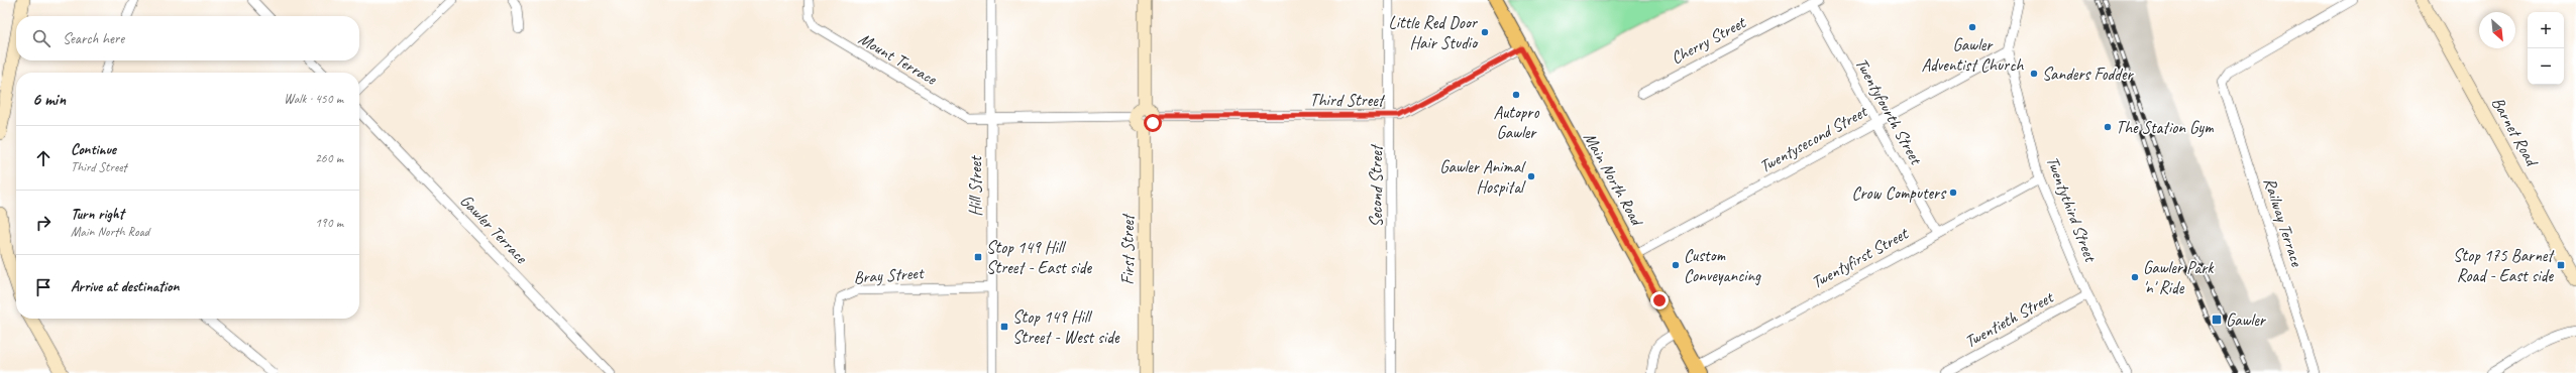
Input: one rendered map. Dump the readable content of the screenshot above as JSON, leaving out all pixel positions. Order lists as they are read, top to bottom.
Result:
{
  "streets": {
    "main road": ["Main North Road"],
    "street": [
      "Cherry Street",
      "Mount Terrace",
      "Third Street",
      "Twentyfourth Street",
      "Barnet Road",
      "Twentysecond Street",
      "Hill Street",
      "Second Street",
      "Twentythird Street",
      "Railway Terrace",
      "Gawler Terrace",
      "First Street",
      "Twentyfirst Street",
      "Bray Street",
      "Twentieth Street"
    ]
  },
  "crossings": [
    ["Cherry Street", "Twentyfourth Street"],
    ["Mount Terrace", "Hill Street"],
    ["Third Street", "Main North Road"],
    ["Third Street", "Second Street"],
    ["Third Street", "First Street"],
    ["Twentyfourth Street", "Twentysecond Street"],
    ["Twentyfourth Street", "Twentyfirst Street"],
    ["Twentysecond Street", "Main North Road"],
    ["Twentysecond Street", "Twentythird Street"],
    ["Main North Road", "Twentyfirst Street"],
    ["Hill Street", "Bray Street"],
    ["Twentythird Street", "Twentyfirst Street"],
    ["Twentythird Street", "Twentieth Street"]
  ],
  "places": {
    "other": [
      "Gawler Adventist Church",
      "Little Red Door Hair Studio",
      "Sanders Fodder",
      "Autopro Gawler",
      "The Station Gym",
      "Gawler Animal Hospital",
      "Crow Computers",
      "Custom Conveyancing",
      "Gawler Park 'n' Ride"
    ],
    "transit": [
      "Stop 149 Hill Street - East side",
      "Stop 175 Barnet Road - East side",
      "Gawler",
      "Stop 149 Hill Street - West side"
    ]
  },
  "north": "bottom right",
  "page": {
    "map_buttons": ["+", "−"],
    "search": "Search here",
    "heading": ["6 min", "Walk · 450 m"],
    "list": [
      ["Continue", "Third Street", "260 m"],
      ["Turn right", "Main North Road", "190 m"],
      "Arrive at destination"
    ]
  }
}
